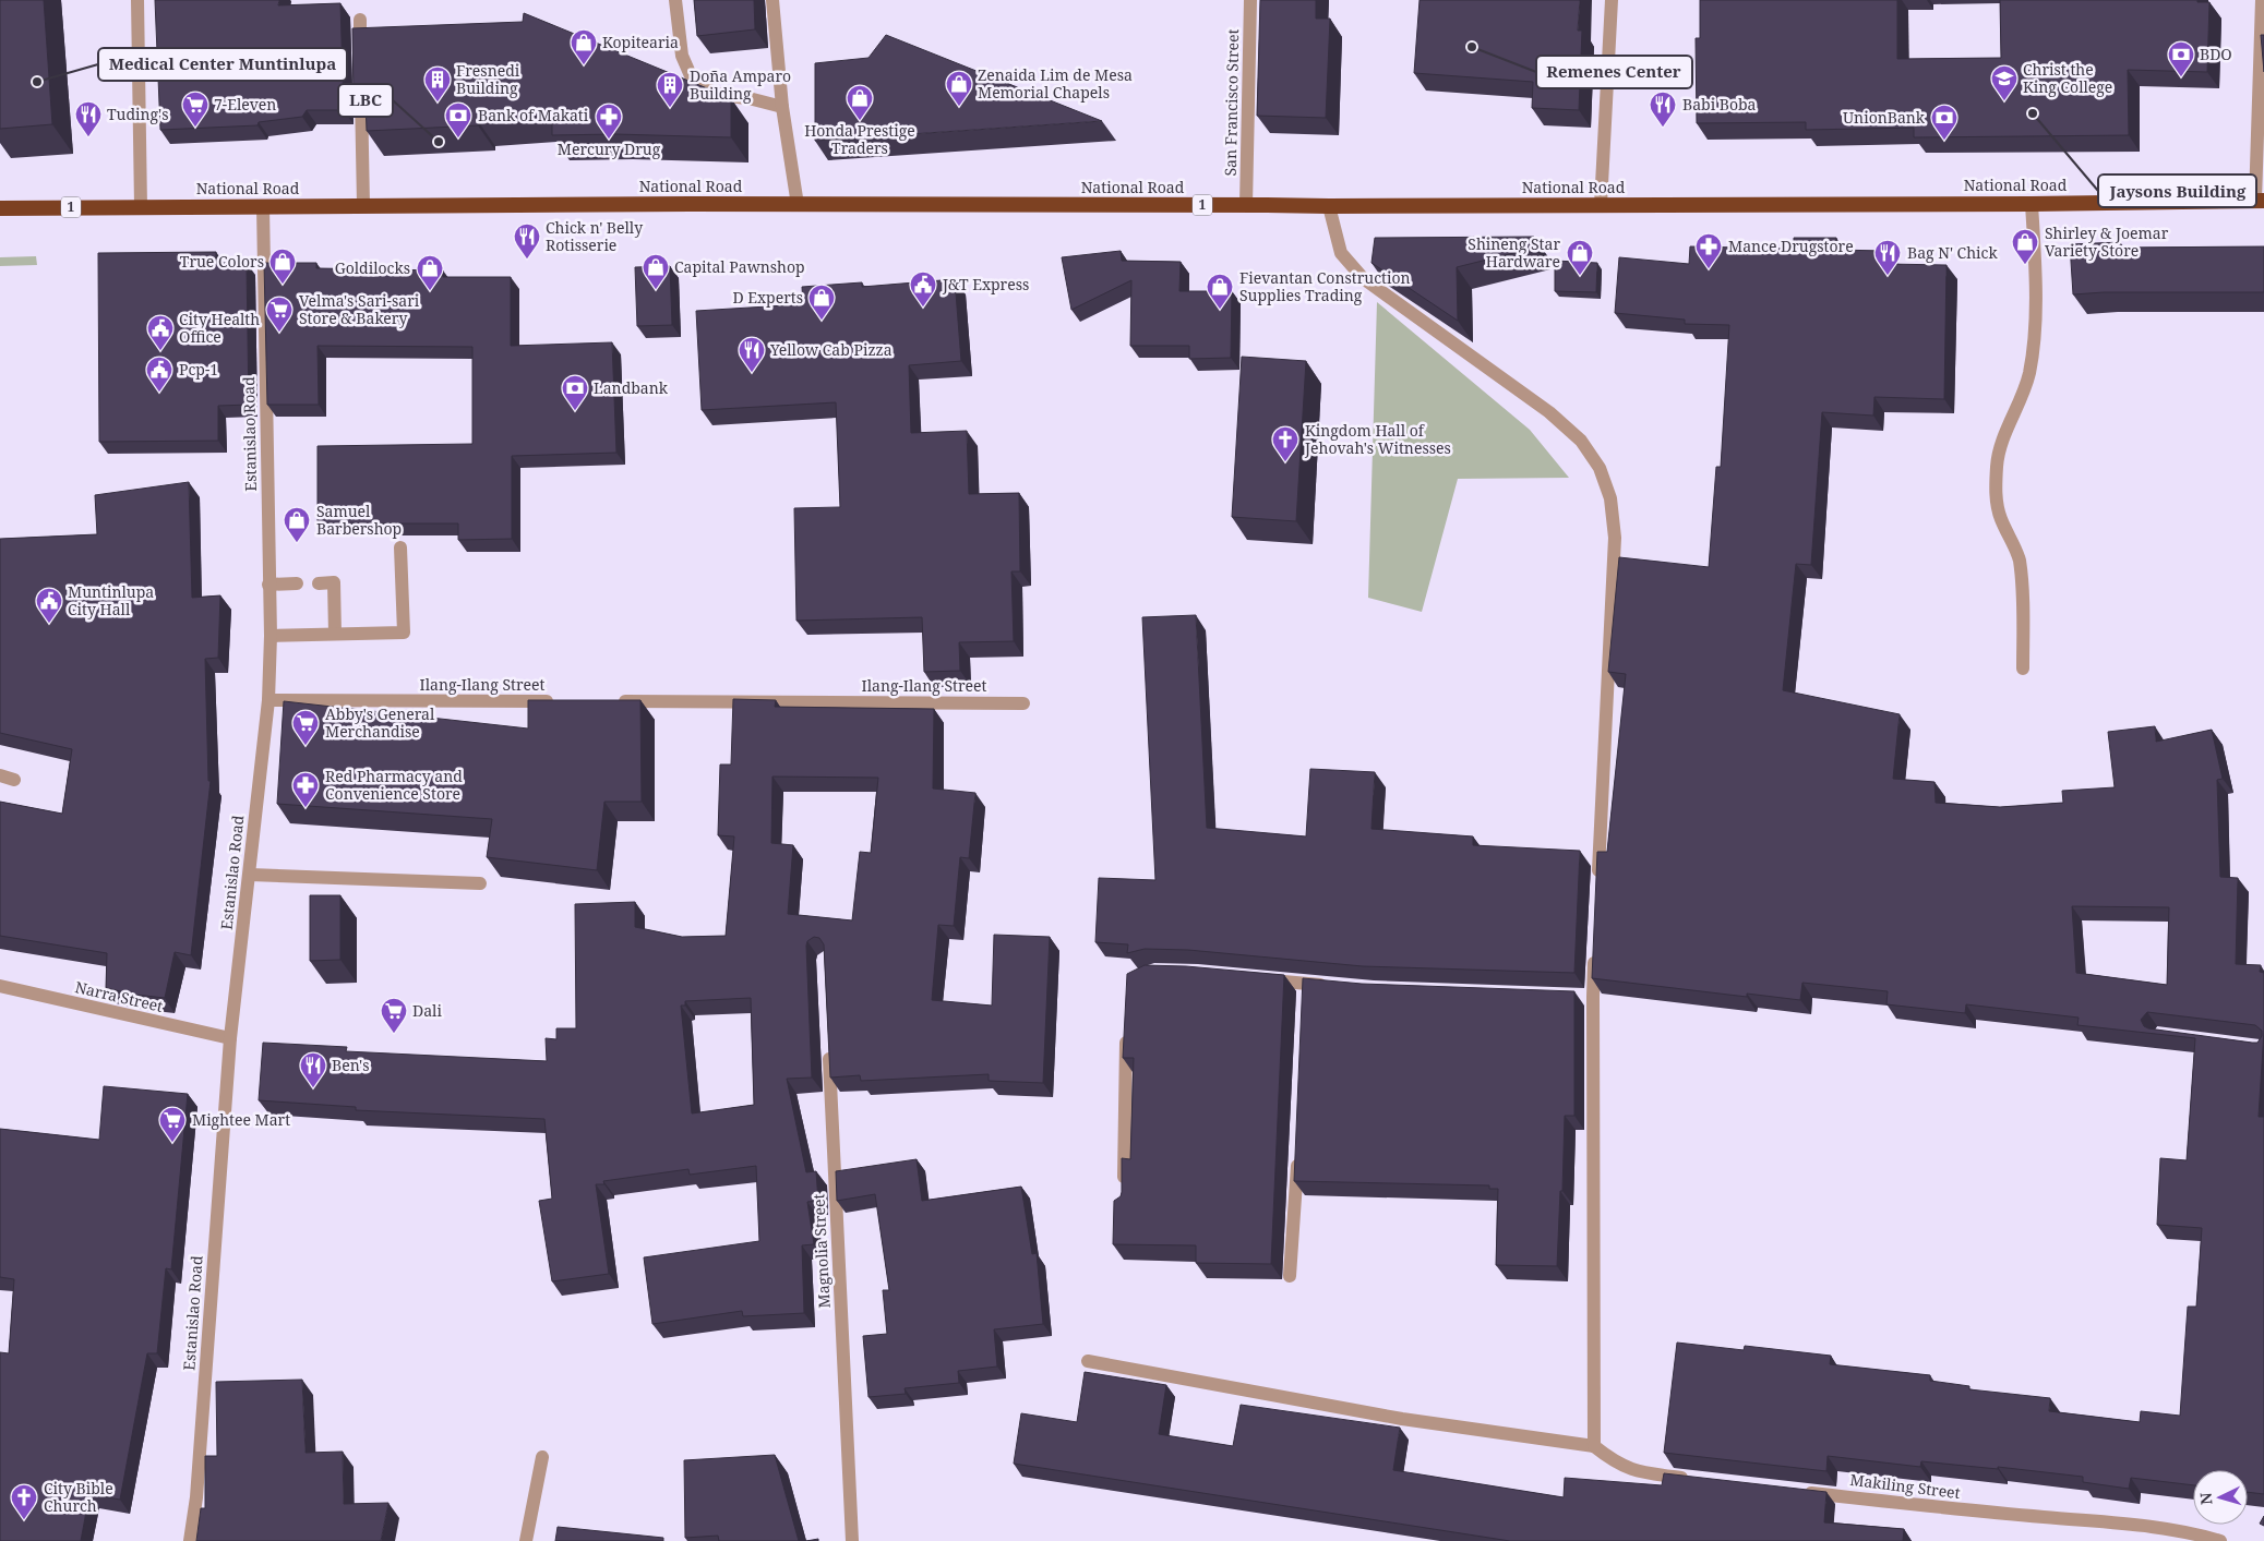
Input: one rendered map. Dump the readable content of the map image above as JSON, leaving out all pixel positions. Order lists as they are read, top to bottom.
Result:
{
  "streets": {
    "highway": ["National Road", "1"],
    "street": [
      "San Francisco Street",
      "Estanislao Road",
      "Ilang-Ilang Street",
      "Narra Street",
      "Magnolia Street",
      "Makiling Street"
    ]
  },
  "crossings": [
    ["San Francisco Street", "National Road"],
    ["National Road", "Estanislao Road"],
    ["Estanislao Road", "Ilang-Ilang Street"],
    ["Estanislao Road", "Narra Street"]
  ],
  "places": {
    "other": [
      "Remenes Center",
      "Medical Center Muntinlupa",
      "Jaysons Building",
      "LBC"
    ],
    "shop": [
      "Kopitearia",
      "Zenaida Lim de Mesa Memorial Chapels",
      "Honda Prestige Traders",
      "Shirley & Joemar Variety Store",
      "Shineng Star Hardware",
      "True Colors",
      "Capital Pawnshop",
      "Goldilocks",
      "Fievantan Construction Supplies Trading",
      "D Experts",
      "Samuel Barbershop"
    ],
    "bank": [
      "BDO",
      "Bank of Makati",
      "UnionBank",
      "Landbank"
    ],
    "school or university": ["Christ the King College"],
    "building": ["Fresnedi Building", "Doña Amparo Building"],
    "supermarket": [
      "7-Eleven",
      "Velma's Sari-sari Store & Bakery",
      "Abby's General Merchandise",
      "Dali",
      "Mightee Mart"
    ],
    "restaurant": [
      "Babi Boba",
      "Tuding's",
      "Chick n' Belly Rotisserie",
      "Bag N' Chick",
      "Yellow Cab Pizza",
      "Ben's"
    ],
    "pharmacy": ["Mercury Drug", "Mance Drugstore", "Red Pharmacy and Convenience Store"],
    "public building": [
      "J&T Express",
      "City Health Office",
      "Pcp-1",
      "Muntinlupa City Hall"
    ],
    "church": ["Kingdom Hall of Jehovah's Witnesses", "City Bible Church"]
  },
  "north": "left"
}
